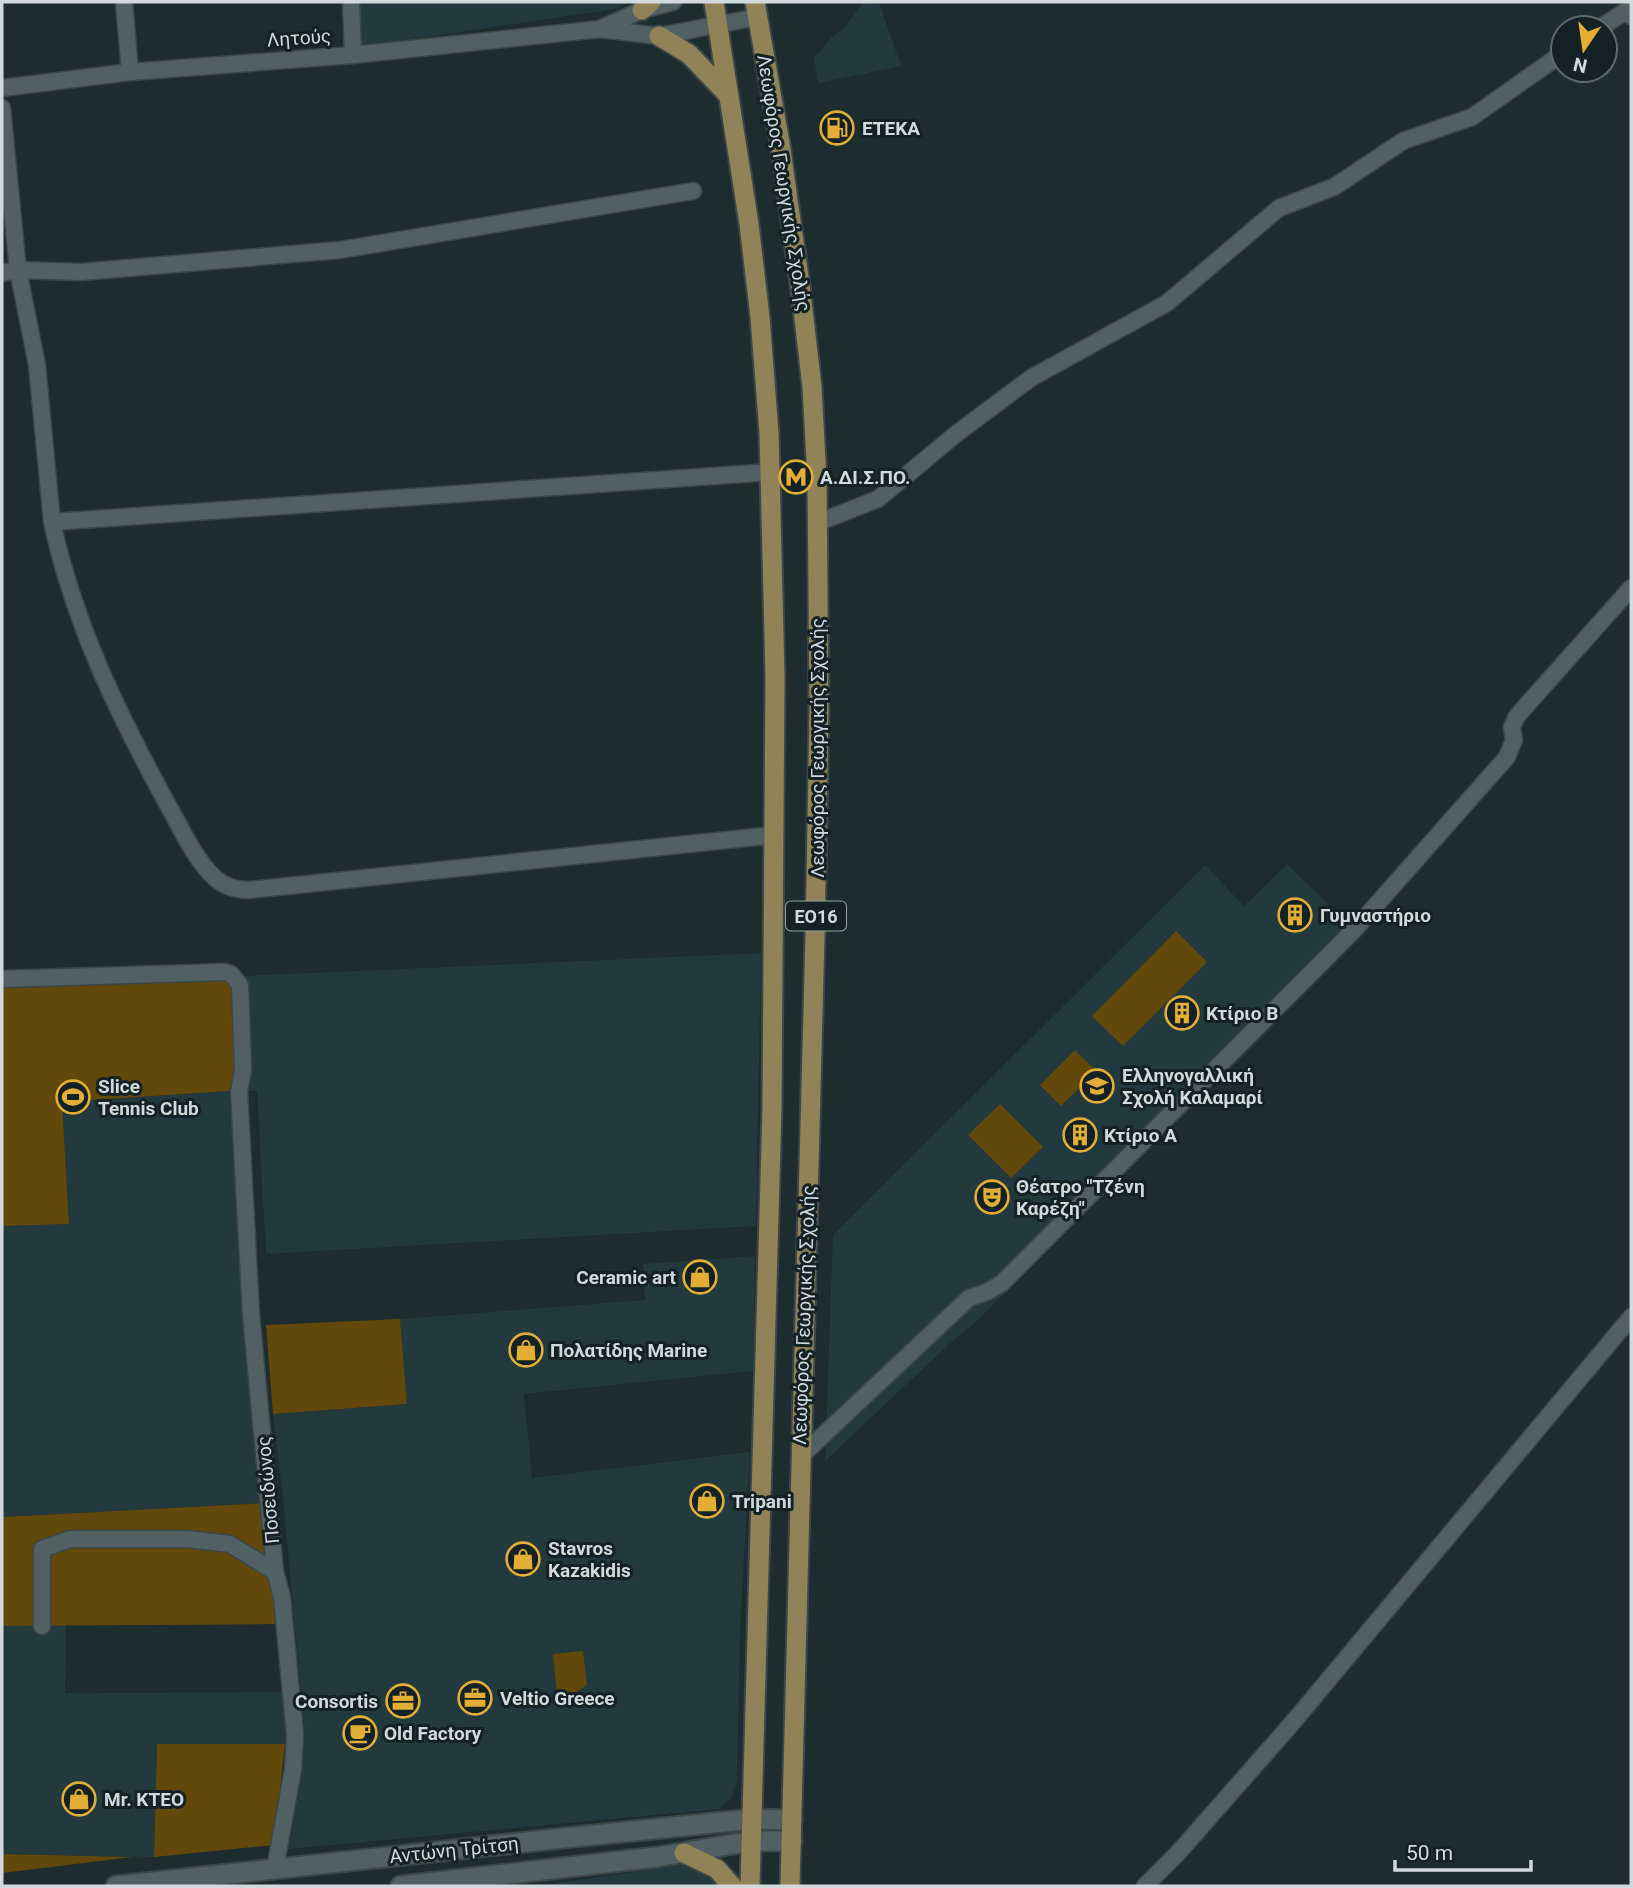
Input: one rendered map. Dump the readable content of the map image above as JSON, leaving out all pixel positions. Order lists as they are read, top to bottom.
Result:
{
  "streets": {
    "main road": ["Λεωφόρος Γεωργικής Σχολής", "ΕΟ16"],
    "street": ["Λητούς", "Ποσειδώνος", "Αντώνη Τρίτση"]
  },
  "crossings": [
    ["Λητούς", "Λεωφόρος Γεωργικής Σχολής"],
    ["Λητούς", "ΕΟ16"],
    ["Λεωφόρος Γεωργικής Σχολής", "ΕΟ16"],
    ["Λεωφόρος Γεωργικής Σχολής", "Αντώνη Τρίτση"],
    ["ΕΟ16", "Αντώνη Τρίτση"],
    ["Ποσειδώνος", "Αντώνη Τρίτση"]
  ],
  "places": {
    "fuel station": ["ΕΤΕΚΑ"],
    "metro station": ["Α.ΔΙ.Σ.ΠΟ."],
    "building": ["Γυμναστήριο", "Κτίριο Β", "Κτίριο Α"],
    "school or university": ["Ελληνογαλλική Σχολή Καλαμαρί"],
    "sports": ["Slice Tennis Club"],
    "theatre": ["Θέατρο \"Τζένη Καρέζη\""],
    "shop": [
      "Ceramic art",
      "Πολατίδης Marine",
      "Tripani",
      "Stavros Kazakidis",
      "Mr. KTEO"
    ],
    "office": ["Veltio Greece", "Consortis"],
    "cafe": ["Old Factory"]
  },
  "scale_bar": "50 m",
  "north": "bottom"
}
